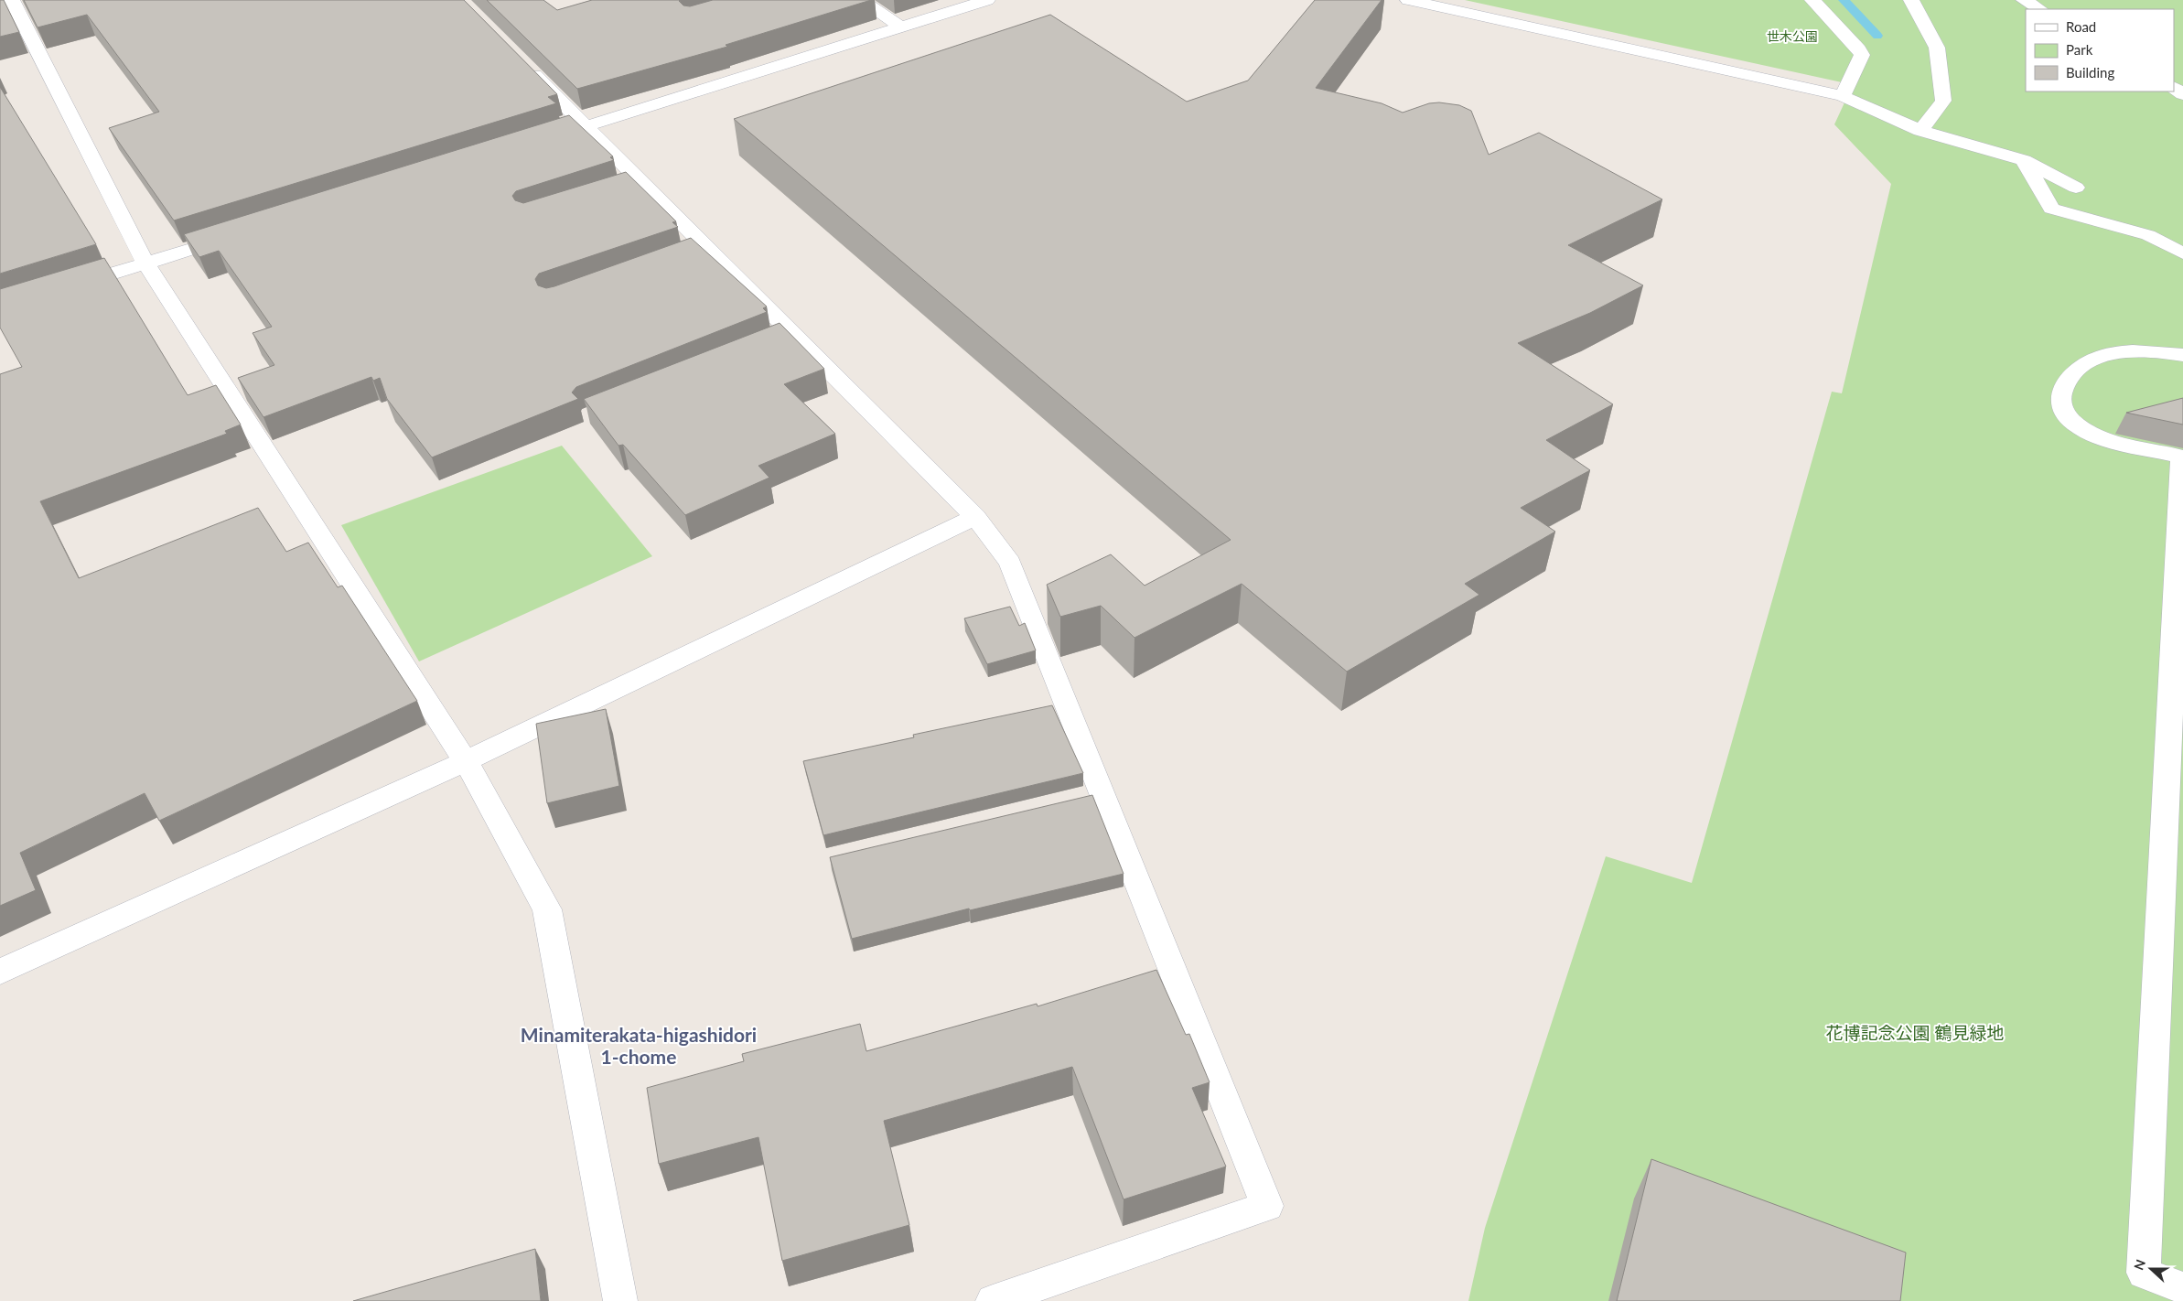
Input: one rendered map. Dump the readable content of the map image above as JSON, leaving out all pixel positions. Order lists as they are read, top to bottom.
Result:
{
  "districts": ["Minamiterakata-higashidori 1-chome"],
  "parks": ["世木公園", "花博記念公園 鶴見緑地"],
  "legend": ["Road", "Park", "Building"],
  "north": "left"
}
